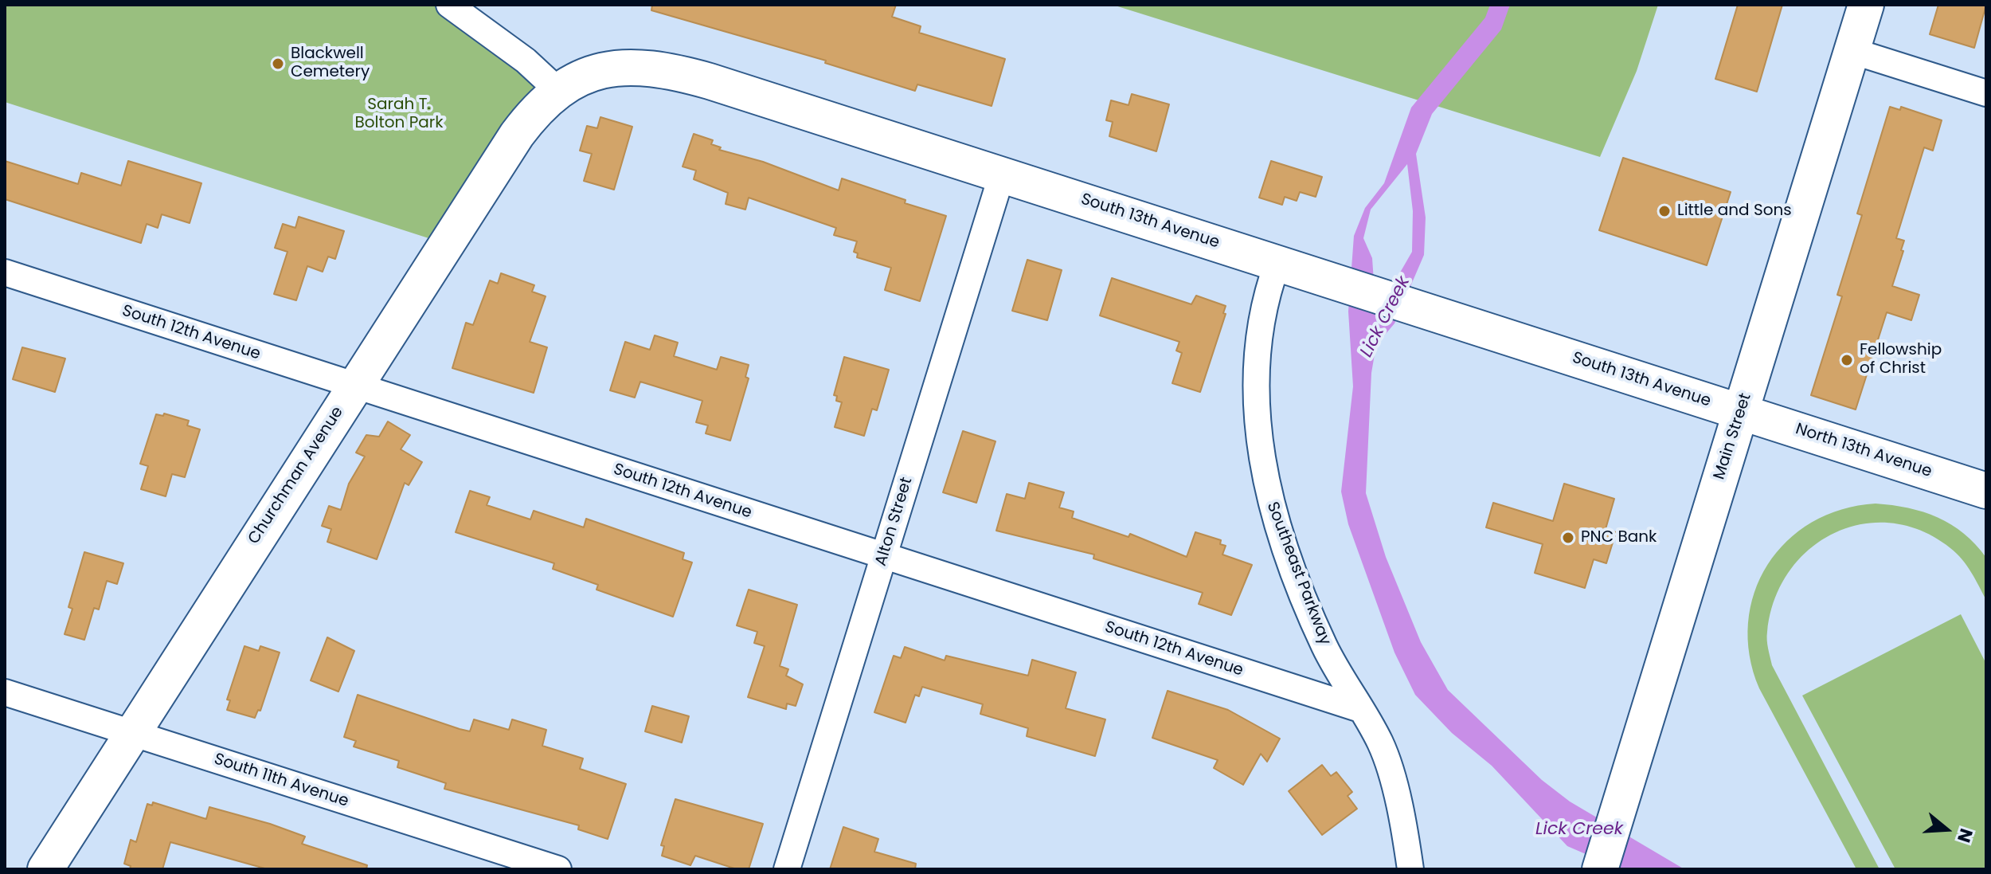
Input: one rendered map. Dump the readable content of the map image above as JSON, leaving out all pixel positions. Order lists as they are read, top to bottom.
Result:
{
  "streets": {
    "street": [
      "South 13th Avenue",
      "South 12th Avenue",
      "Main Street",
      "North 13th Avenue",
      "Churchman Avenue",
      "Alton Street",
      "Southeast Parkway",
      "South 11th Avenue"
    ]
  },
  "crossings": [
    ["South 13th Avenue", "Main Street"],
    ["South 13th Avenue", "North 13th Avenue"],
    ["South 13th Avenue", "Churchman Avenue"],
    ["South 13th Avenue", "Alton Street"],
    ["South 13th Avenue", "Southeast Parkway"],
    ["South 12th Avenue", "Churchman Avenue"],
    ["South 12th Avenue", "Alton Street"],
    ["South 12th Avenue", "Southeast Parkway"],
    ["Main Street", "North 13th Avenue"],
    ["Churchman Avenue", "South 11th Avenue"]
  ],
  "water": ["Lick Creek"],
  "parks": ["Sarah T. Bolton Park"],
  "places": [
    "Blackwell Cemetery",
    "Little and Sons",
    "Fellowship of Christ",
    "PNC Bank"
  ],
  "north": "right"
}
